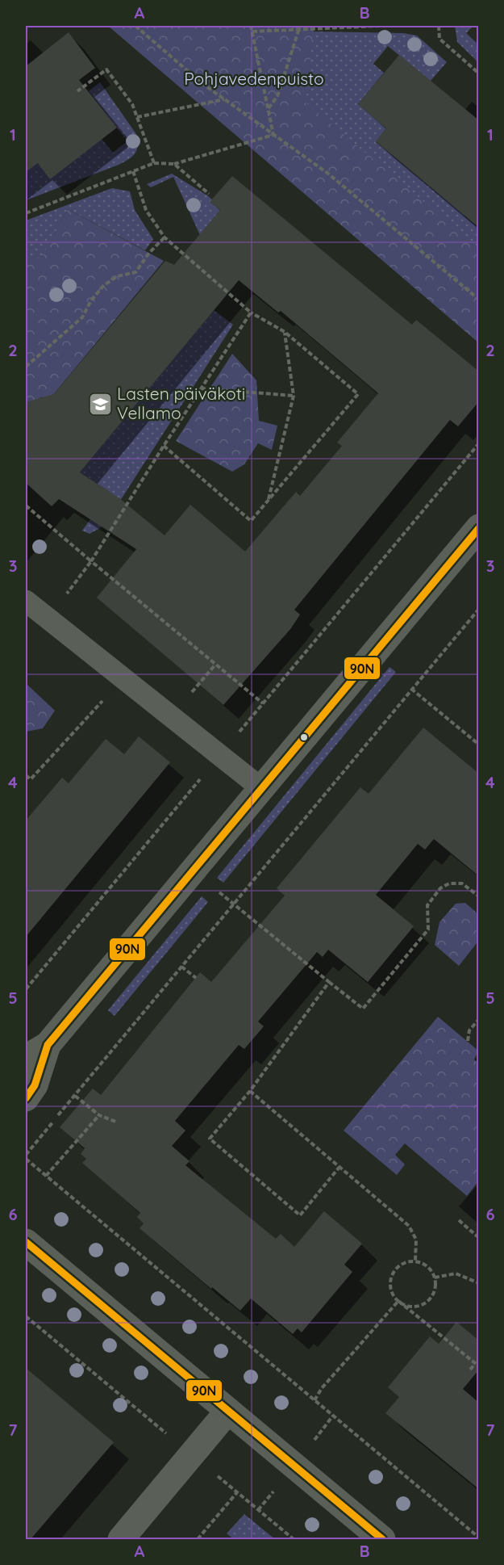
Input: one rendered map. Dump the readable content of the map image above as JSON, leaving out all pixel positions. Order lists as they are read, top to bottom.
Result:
{
  "parks": ["Pohjavedenpuisto"],
  "places": {
    "school or university": ["Lasten päiväkoti Vellamo"]
  },
  "lines": ["transit line 90N"],
  "grid": {
    "columns": ["A", "B"],
    "rows": [
      "1",
      "2",
      "3",
      "4",
      "5",
      "6",
      "7"
    ]
  }
}
